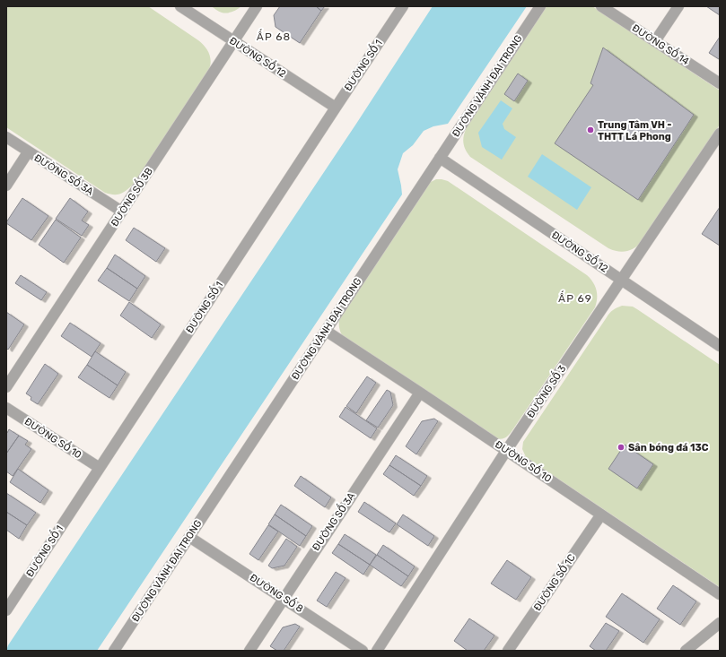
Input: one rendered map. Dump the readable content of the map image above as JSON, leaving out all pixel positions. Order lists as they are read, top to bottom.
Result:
{
  "streets": {
    "street": [
      "ĐƯỜNG SỐ 14",
      "ĐƯỜNG SỐ 12",
      "ĐƯỜNG SỐ 1",
      "ĐƯỜNG VÀNH ĐAI TRONG",
      "ĐƯỜNG SỐ 3A",
      "ĐƯỜNG SỐ 3B",
      "ĐƯỜNG SỐ 3",
      "ĐƯỜNG SỐ 10",
      "ĐƯỜNG SỐ 1C",
      "ĐƯỜNG SỐ 8"
    ]
  },
  "crossings": [
    ["ĐƯỜNG SỐ 12", "ĐƯỜNG SỐ 1"],
    ["ĐƯỜNG SỐ 12", "ĐƯỜNG VÀNH ĐAI TRONG"],
    ["ĐƯỜNG SỐ 12", "ĐƯỜNG SỐ 3B"],
    ["ĐƯỜNG SỐ 12", "ĐƯỜNG SỐ 3"],
    ["ĐƯỜNG SỐ 1", "ĐƯỜNG SỐ 10"],
    ["ĐƯỜNG VÀNH ĐAI TRONG", "ĐƯỜNG SỐ 10"],
    ["ĐƯỜNG VÀNH ĐAI TRONG", "ĐƯỜNG SỐ 8"],
    ["ĐƯỜNG SỐ 3A", "ĐƯỜNG SỐ 3B"],
    ["ĐƯỜNG SỐ 3A", "ĐƯỜNG SỐ 10"],
    ["ĐƯỜNG SỐ 3A", "ĐƯỜNG SỐ 8"],
    ["ĐƯỜNG SỐ 3", "ĐƯỜNG SỐ 10"],
    ["ĐƯỜNG SỐ 10", "ĐƯỜNG SỐ 1C"]
  ],
  "districts": ["ẤP 68", "ẤP 69"],
  "places": ["Trung Tâm VH - THTT Lá Phong", "Sân bóng đá 13C"]
}
